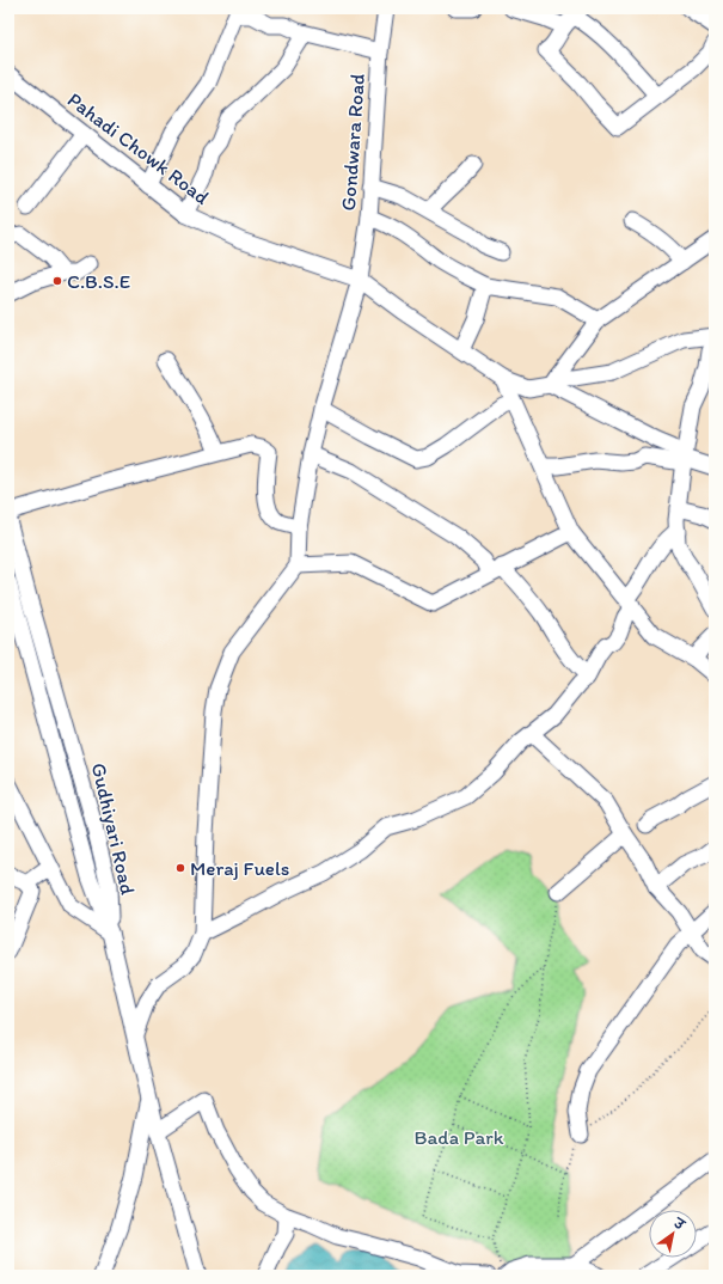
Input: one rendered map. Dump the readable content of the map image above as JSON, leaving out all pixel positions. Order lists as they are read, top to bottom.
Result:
{
  "streets": {
    "street": ["Gondwara Road", "Pahadi Chowk Road", "Gudhiyari Road"]
  },
  "crossings": [
    ["Gondwara Road", "Pahadi Chowk Road"]
  ],
  "parks": ["Bada Park"],
  "places": ["C.B.S.E", "Meraj Fuels"],
  "north": "top right"
}
